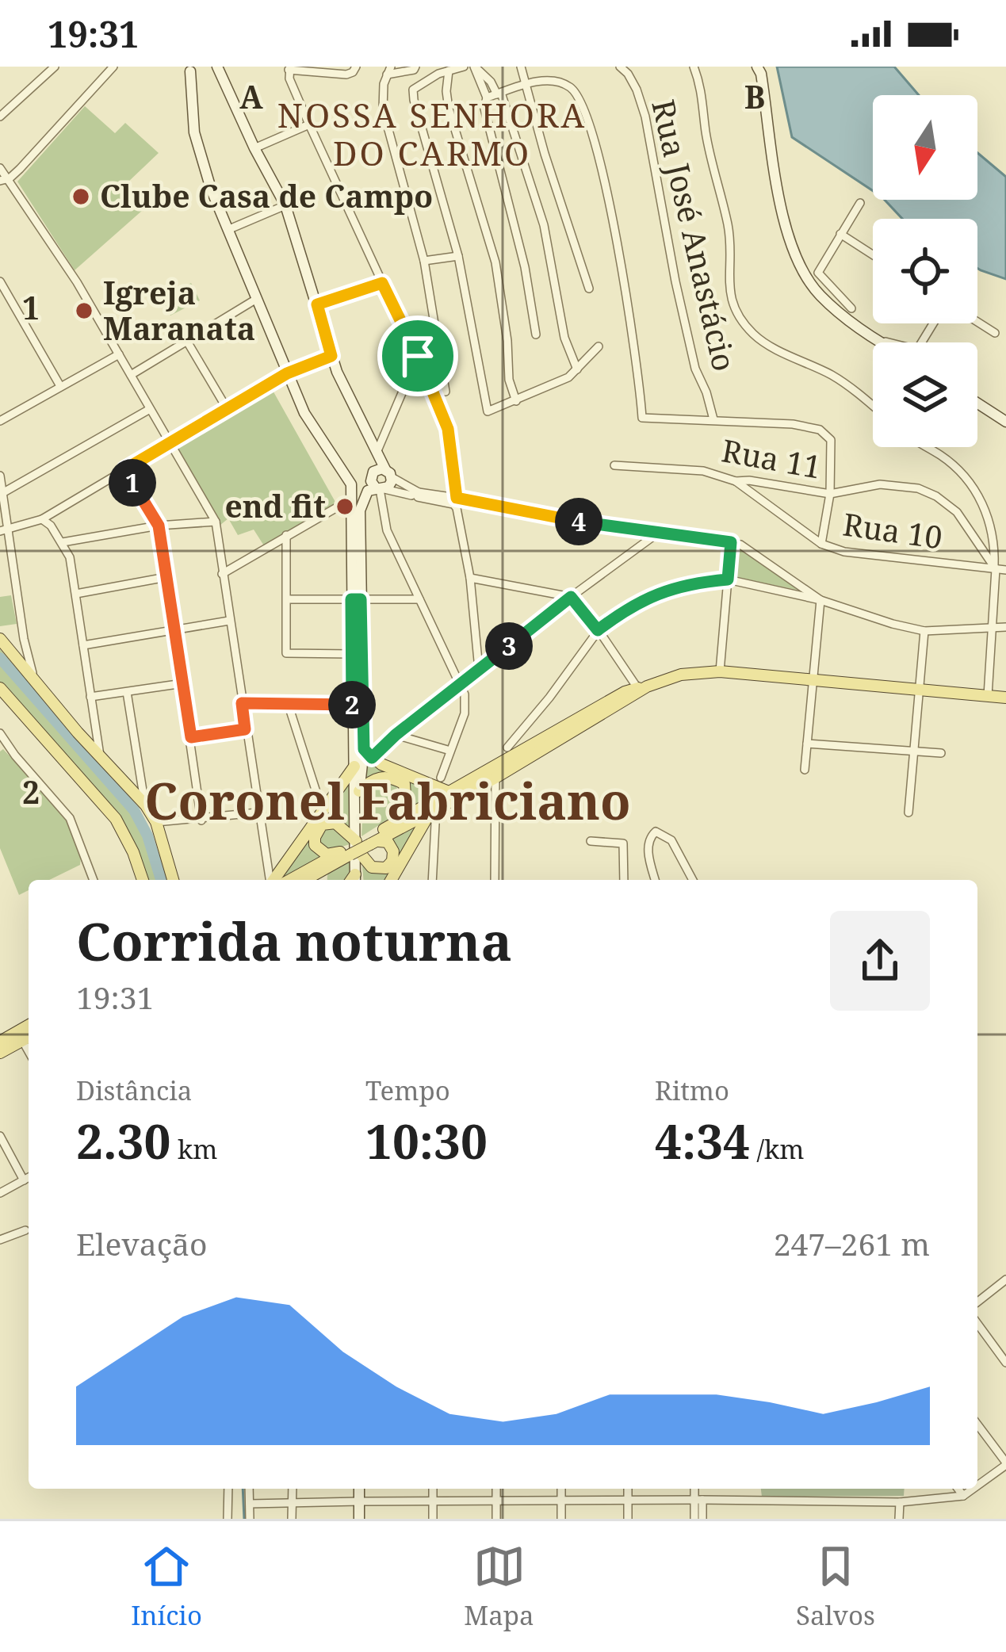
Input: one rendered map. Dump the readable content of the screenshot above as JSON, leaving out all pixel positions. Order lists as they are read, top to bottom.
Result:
{
  "streets": {
    "street": ["Rua José Anastácio", "Rua 11", "Rua 10"]
  },
  "crossings": [
    ["Rua 11", "Rua 10"]
  ],
  "districts": ["NOSSA SENHORA DO CARMO", "Coronel Fabriciano"],
  "places": ["Clube Casa de Campo", "Igreja Maranata", "end fit"],
  "north": "bottom",
  "page": {
    "status": "19:31",
    "pins": [
      "1",
      "4",
      "3",
      "2"
    ],
    "heading": ["Corrida noturna", "19:31"],
    "stats": [
      ["Distância", "2.30 km"],
      ["Tempo", "10:30"],
      ["Ritmo", "4:34 /km"]
    ],
    "chart": ["Elevação", "247–261 m"],
    "tabs": ["Início", "Mapa", "Salvos"]
  },
  "grid": {
    "columns": ["A", "B"],
    "rows": ["1", "2"]
  }
}
